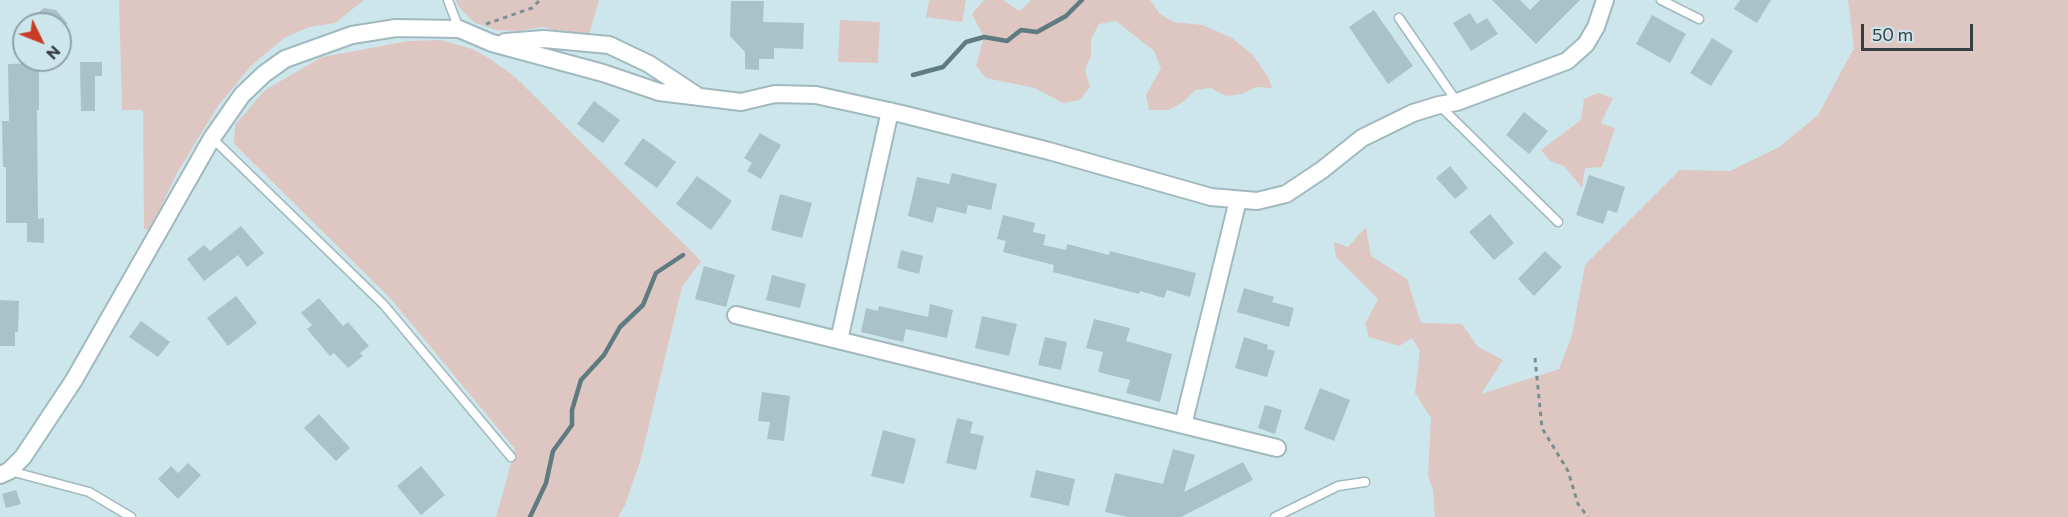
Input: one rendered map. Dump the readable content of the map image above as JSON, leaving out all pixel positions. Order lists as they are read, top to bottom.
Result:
{
  "scale_bar": "50 m",
  "north": "bottom right"
}
